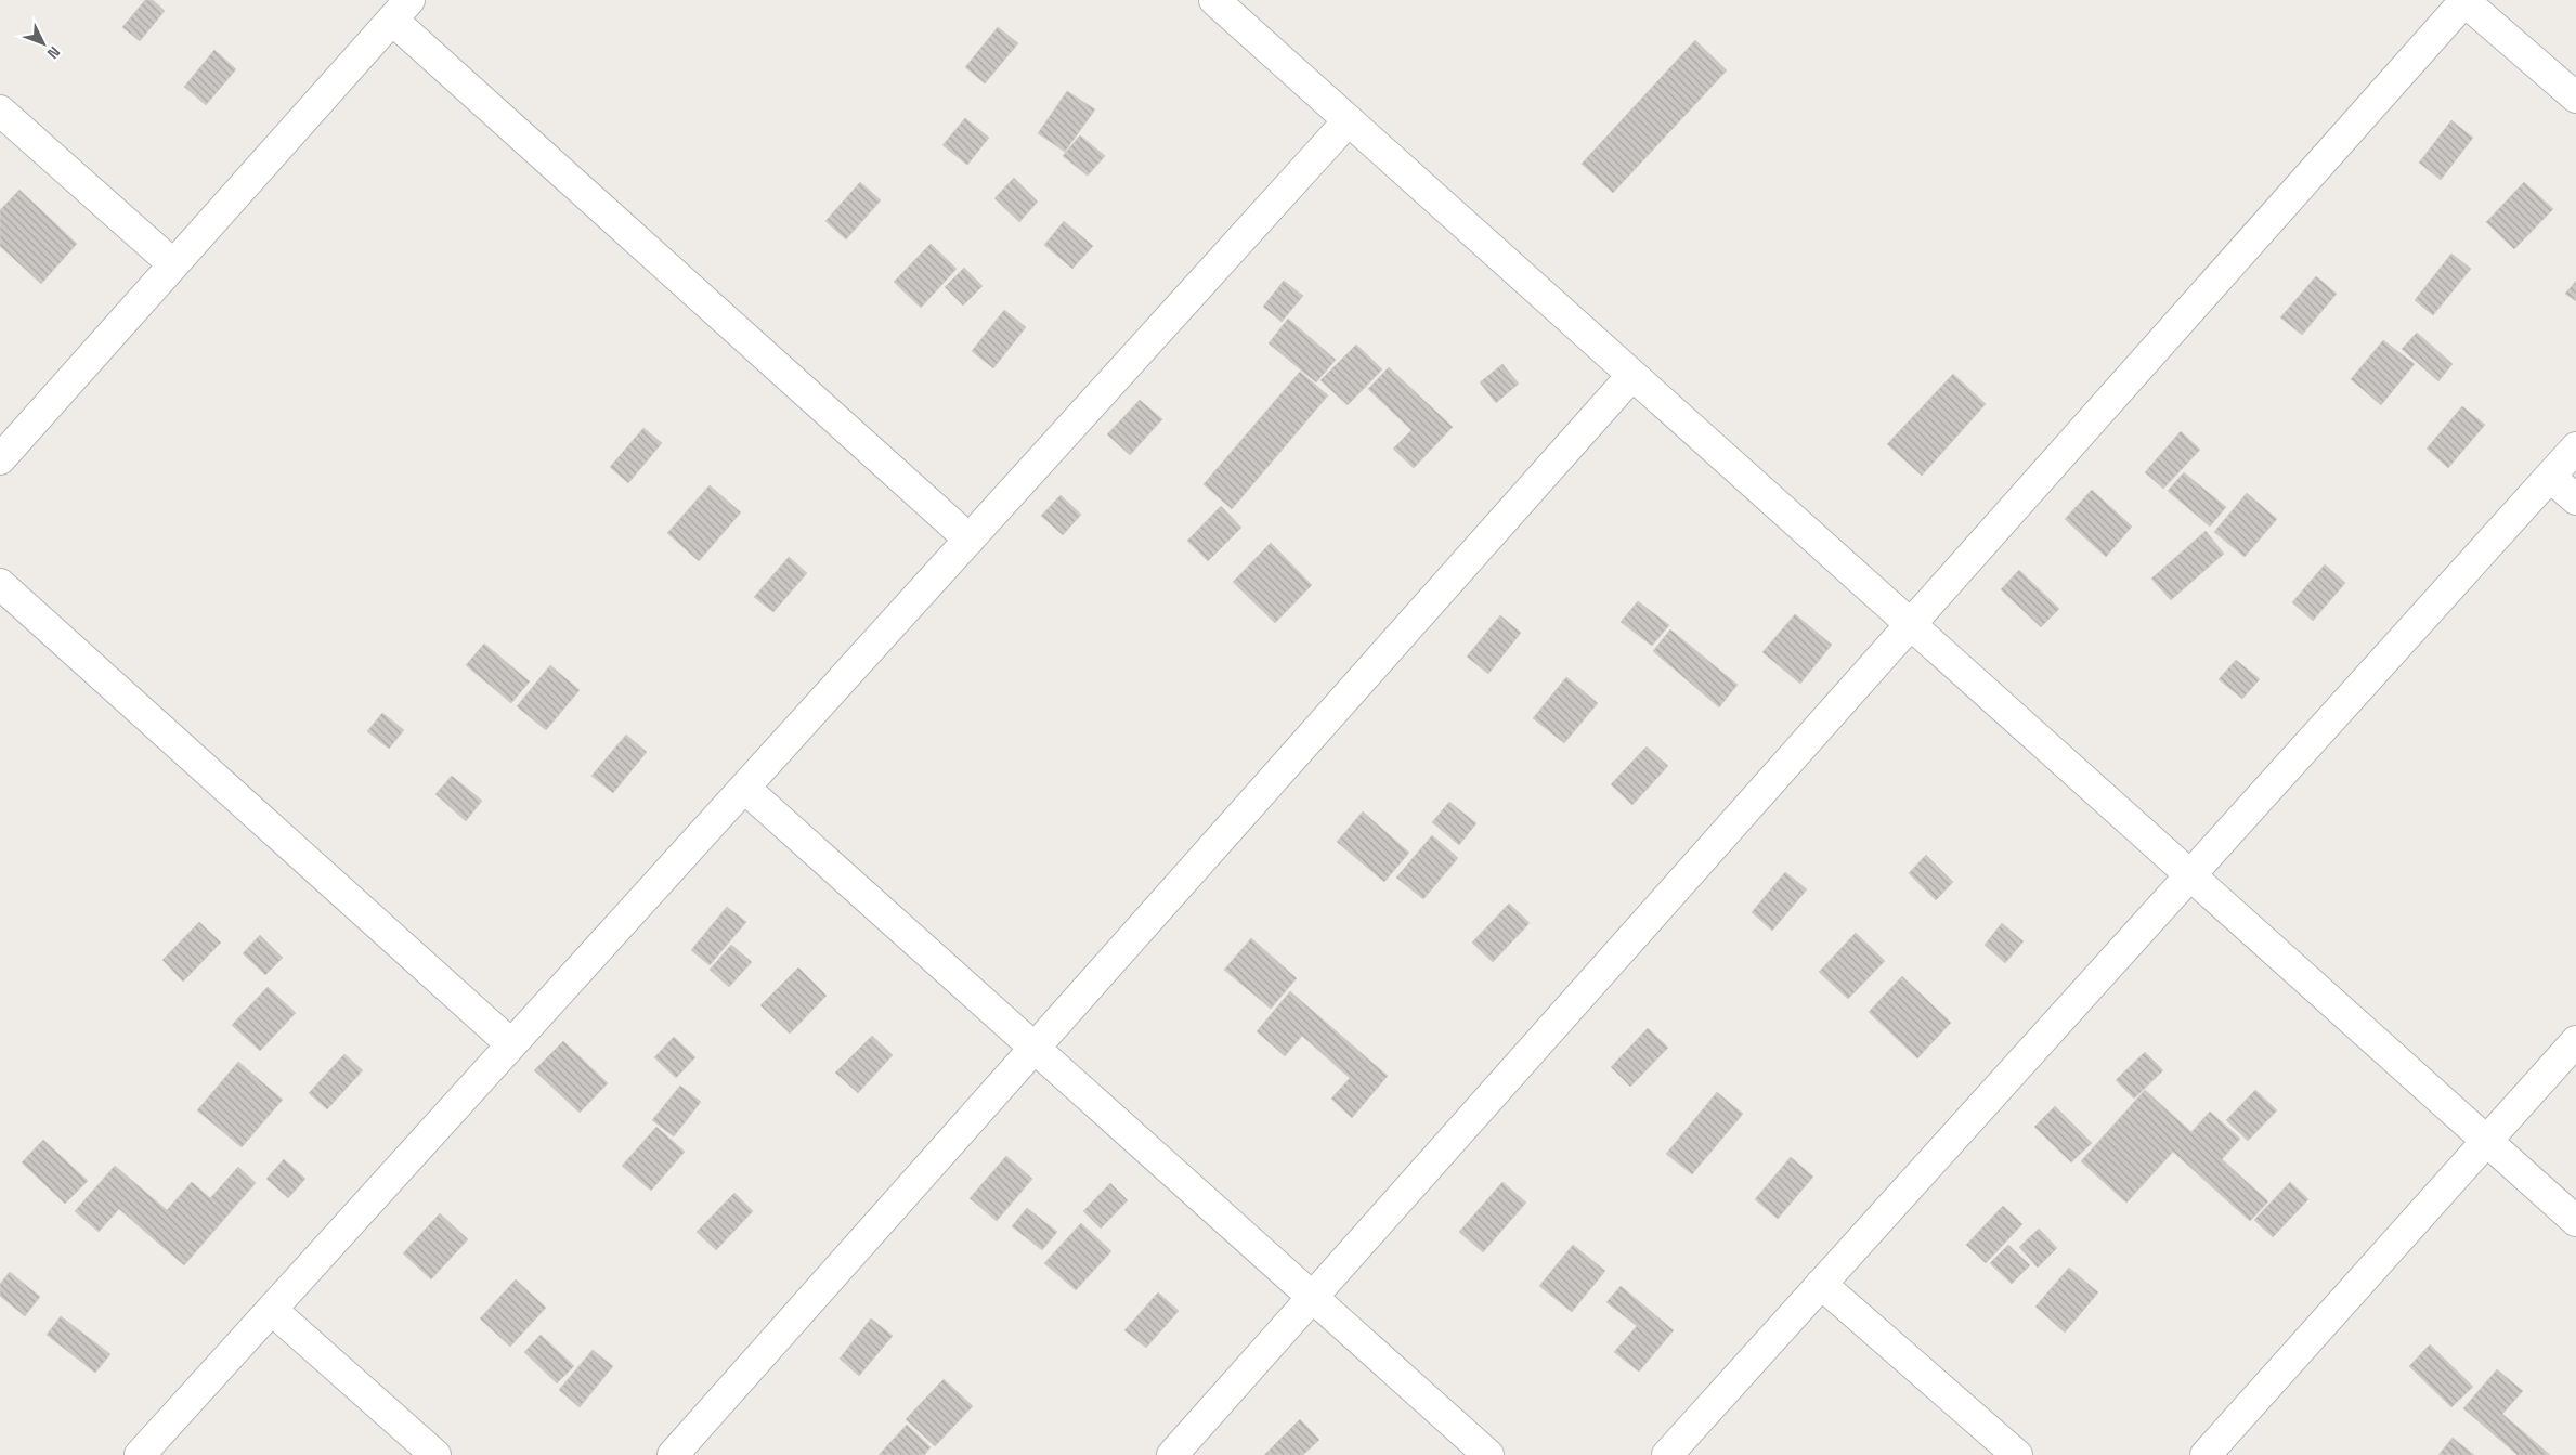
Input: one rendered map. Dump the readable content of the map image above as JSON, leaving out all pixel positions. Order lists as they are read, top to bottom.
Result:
{
  "north": "bottom right"
}
